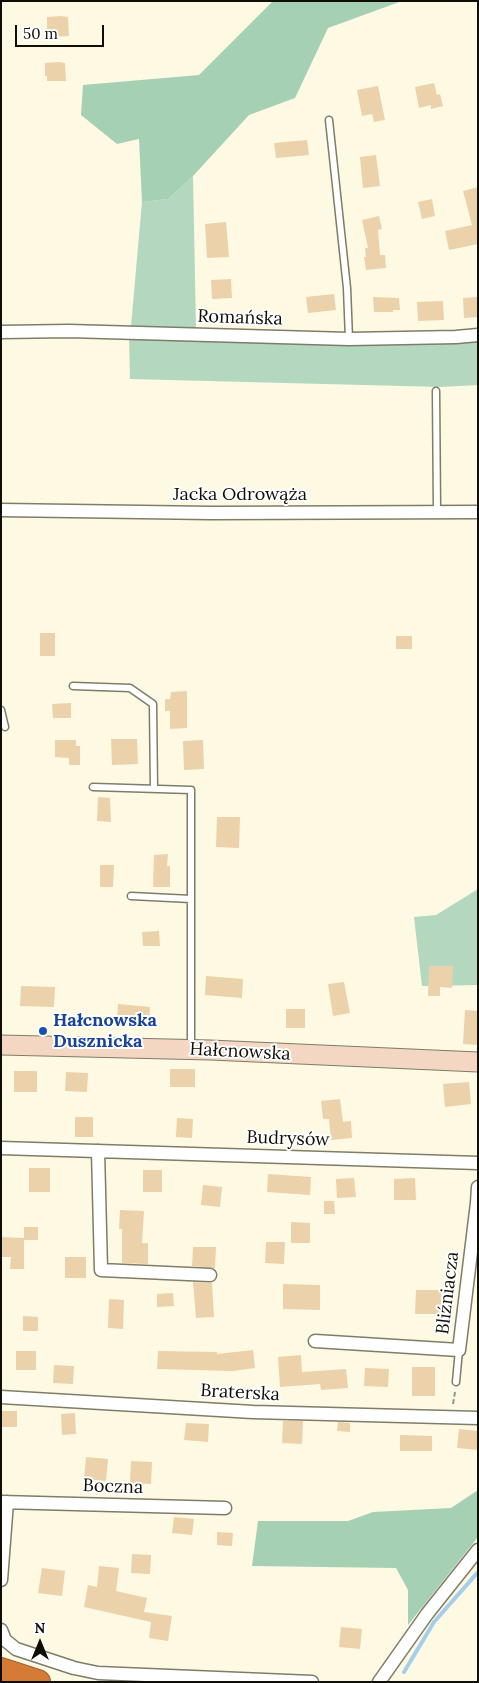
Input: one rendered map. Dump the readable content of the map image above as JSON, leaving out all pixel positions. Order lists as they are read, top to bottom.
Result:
{
  "streets": {
    "street": [
      "Romańska",
      "Jacka Odrowąża",
      "Hałcnowska",
      "Budrysów",
      "Bliźniacza",
      "Braterska",
      "Boczna"
    ]
  },
  "places": ["Hałcnowska Dusznicka"],
  "scale_bar": "50 m",
  "north": "top"
}
